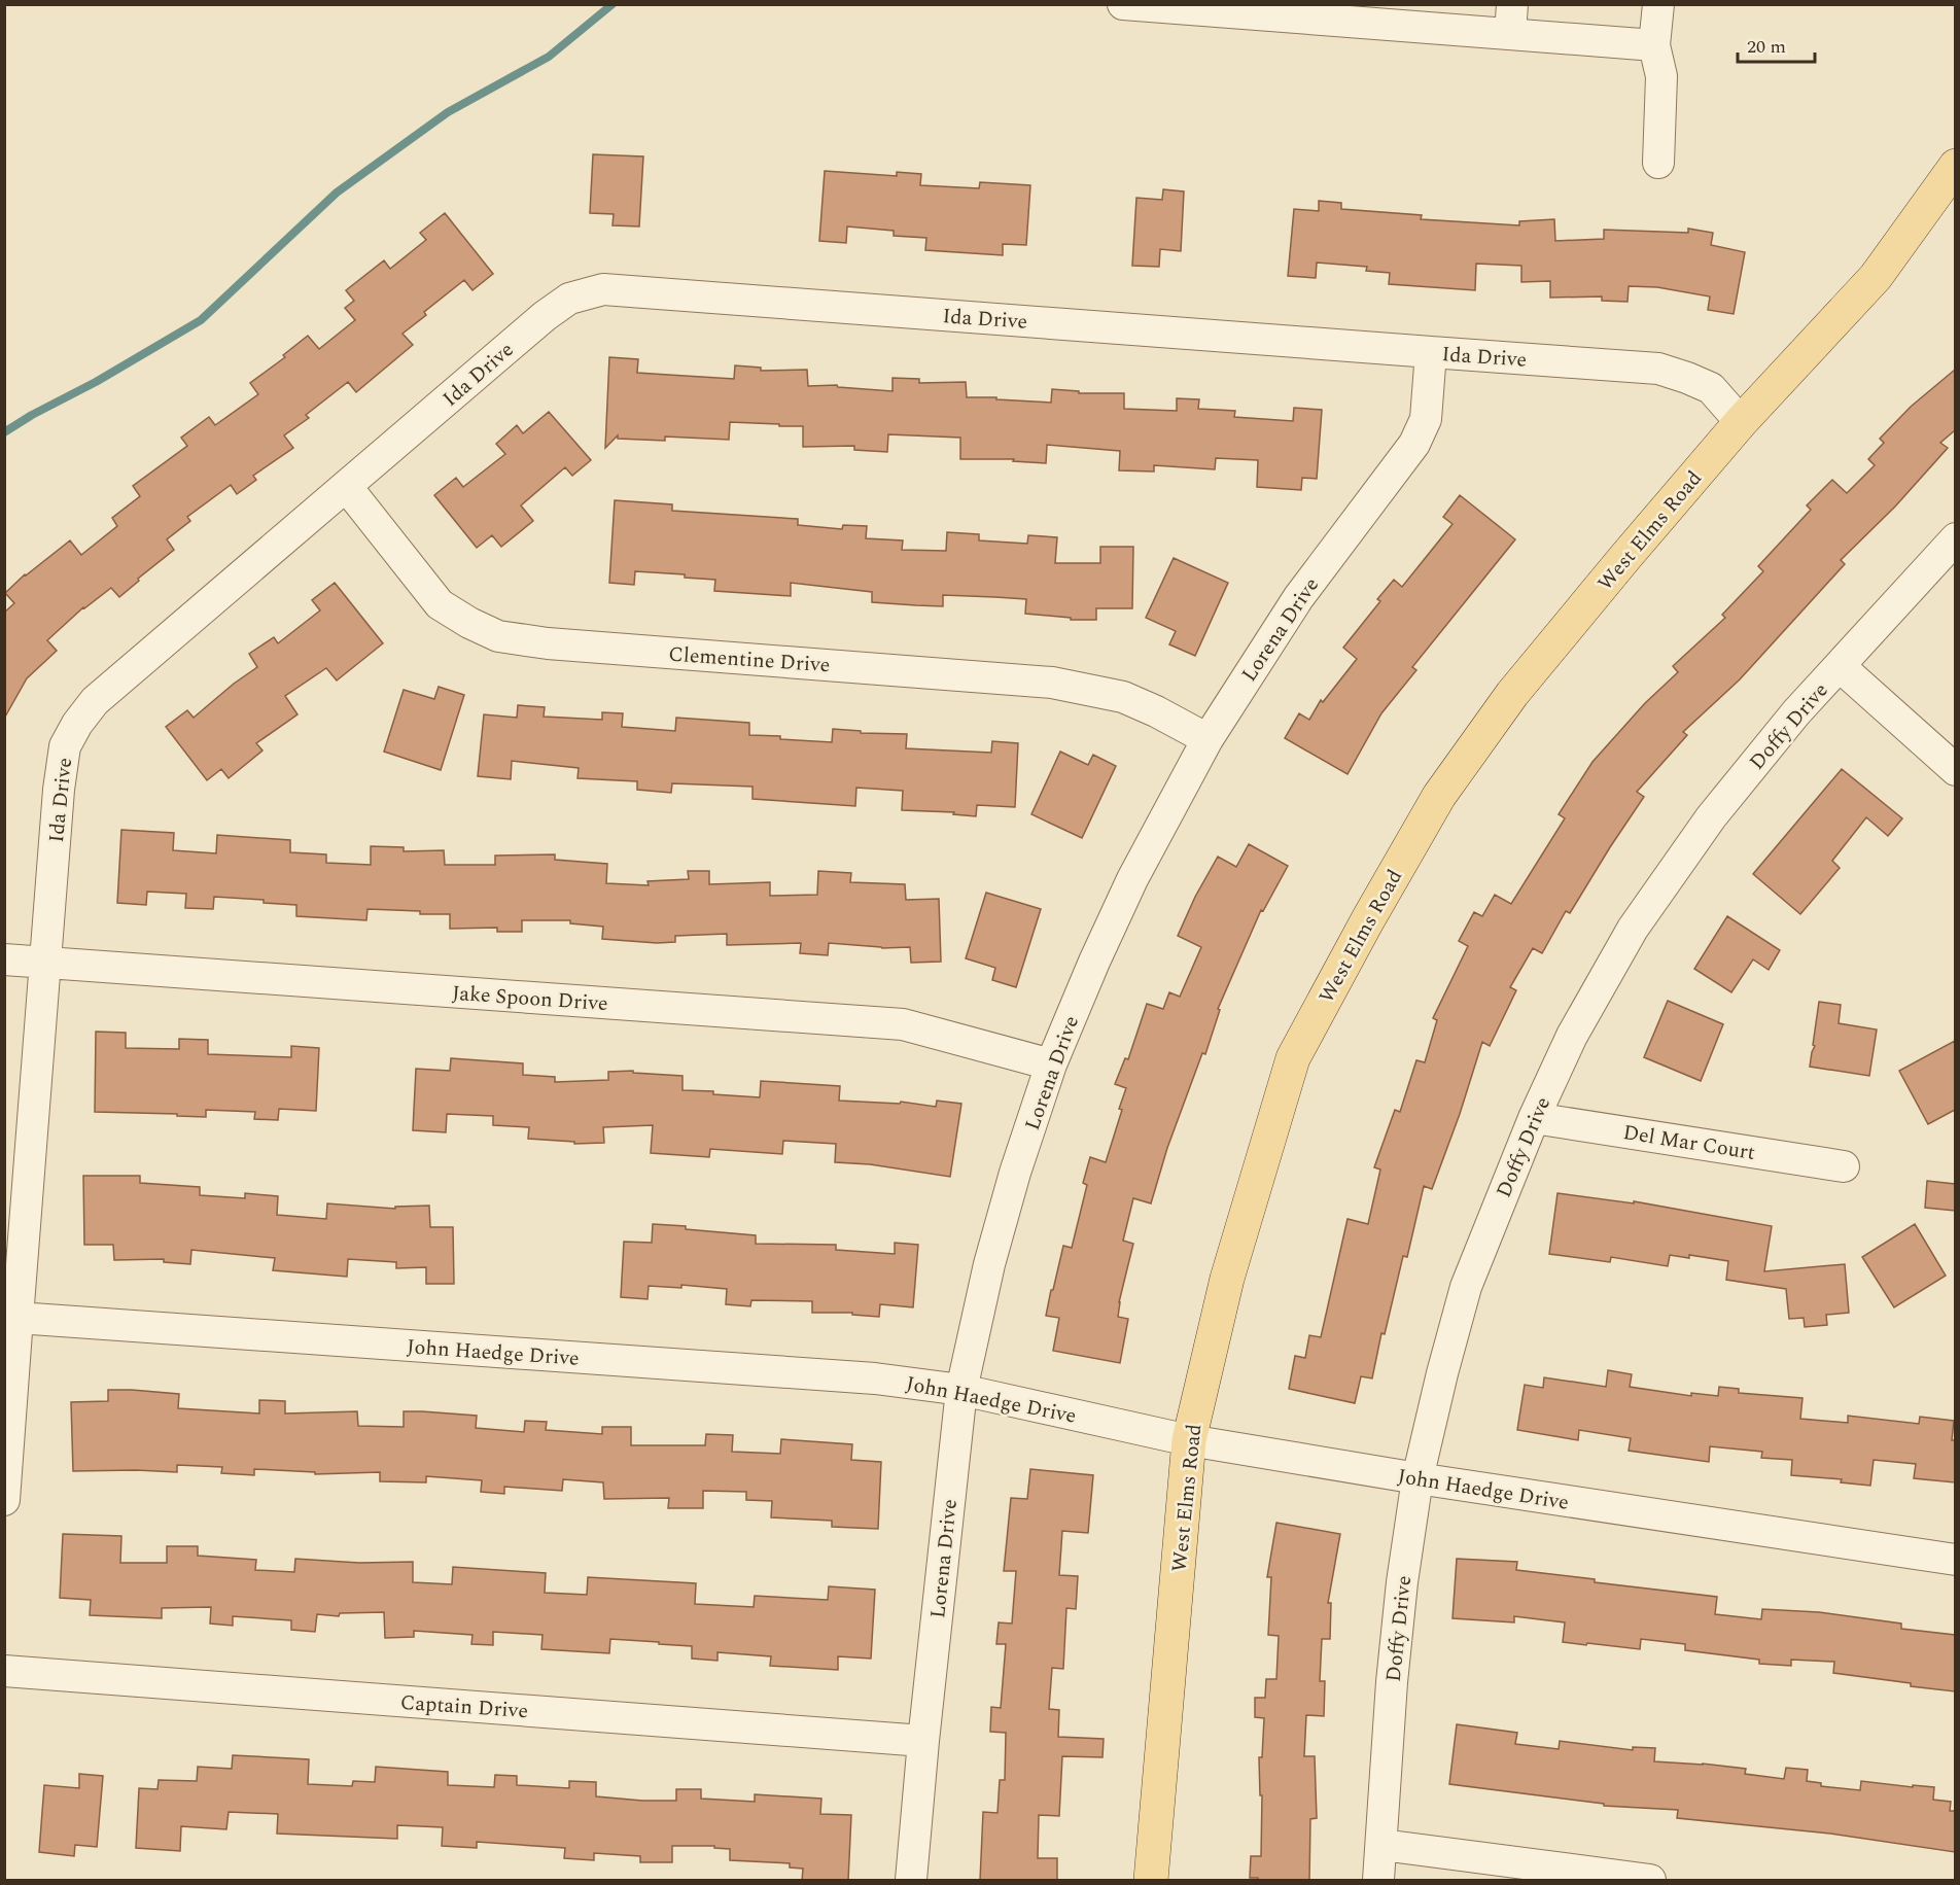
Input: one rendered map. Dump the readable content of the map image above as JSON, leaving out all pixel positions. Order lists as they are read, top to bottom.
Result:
{
  "streets": {
    "main road": ["West Elms Road"],
    "street": [
      "Ida Drive",
      "Lorena Drive",
      "Clementine Drive",
      "Doffy Drive",
      "Jake Spoon Drive",
      "Del Mar Court",
      "John Haedge Drive",
      "Captain Drive"
    ]
  },
  "crossings": [
    ["Ida Drive", "West Elms Road"],
    ["Ida Drive", "Lorena Drive"],
    ["Ida Drive", "Clementine Drive"],
    ["Ida Drive", "Jake Spoon Drive"],
    ["Ida Drive", "John Haedge Drive"],
    ["West Elms Road", "John Haedge Drive"],
    ["Lorena Drive", "Clementine Drive"],
    ["Lorena Drive", "Jake Spoon Drive"],
    ["Lorena Drive", "John Haedge Drive"],
    ["Lorena Drive", "Captain Drive"],
    ["Doffy Drive", "Del Mar Court"],
    ["Doffy Drive", "John Haedge Drive"]
  ],
  "scale_bar": "20 m"
}
